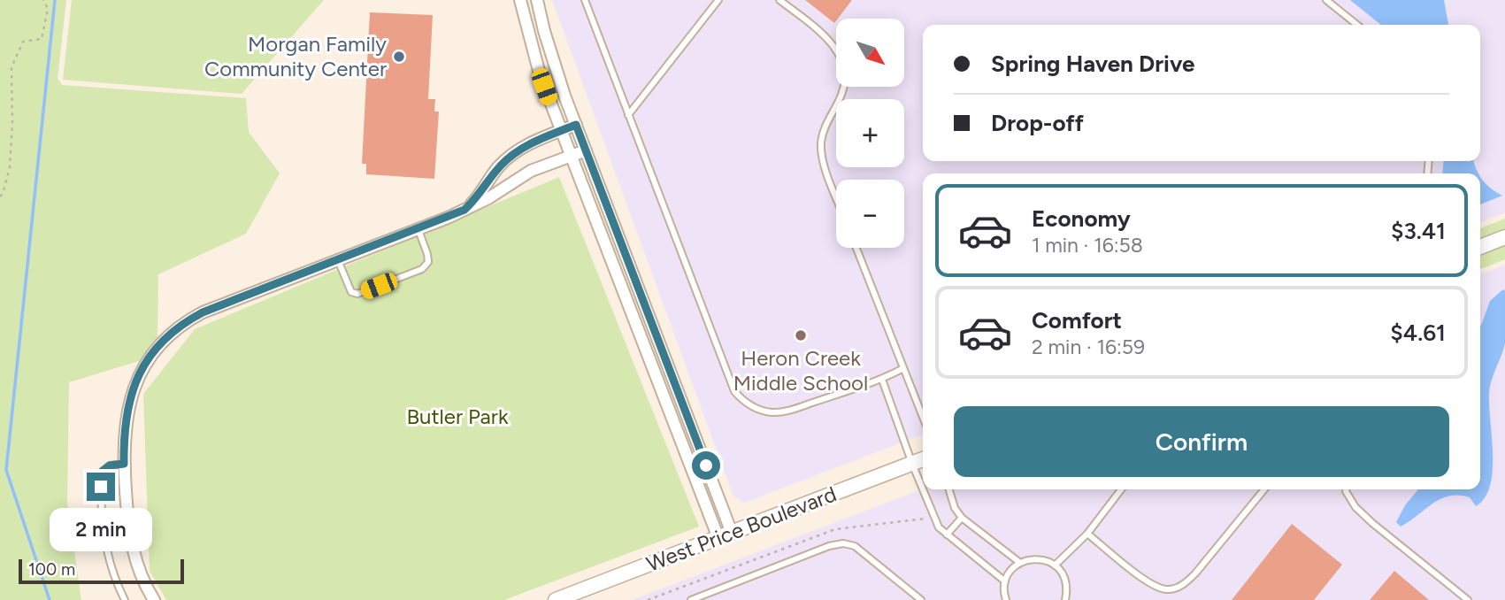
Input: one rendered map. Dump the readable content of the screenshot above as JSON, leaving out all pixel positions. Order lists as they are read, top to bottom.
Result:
{
  "streets": {
    "street": ["West Price Boulevard"]
  },
  "parks": ["Butler Park"],
  "places": ["Morgan Family Community Center", "Heron Creek Middle School"],
  "scale_bar": "100 m",
  "north": "bottom right",
  "page": {
    "map_buttons": ["+", "−"],
    "banner": ["Spring Haven Drive", "Drop-off"],
    "list": [
      {
        "name": "Economy",
        "note": "1 min · 16:58",
        "value": "$3.41"
      },
      {
        "name": "Comfort",
        "note": "2 min · 16:59",
        "value": "$4.61"
      }
    ],
    "buttons": "Confirm",
    "bubble": "2 min",
    "scale": "100 m"
  }
}
